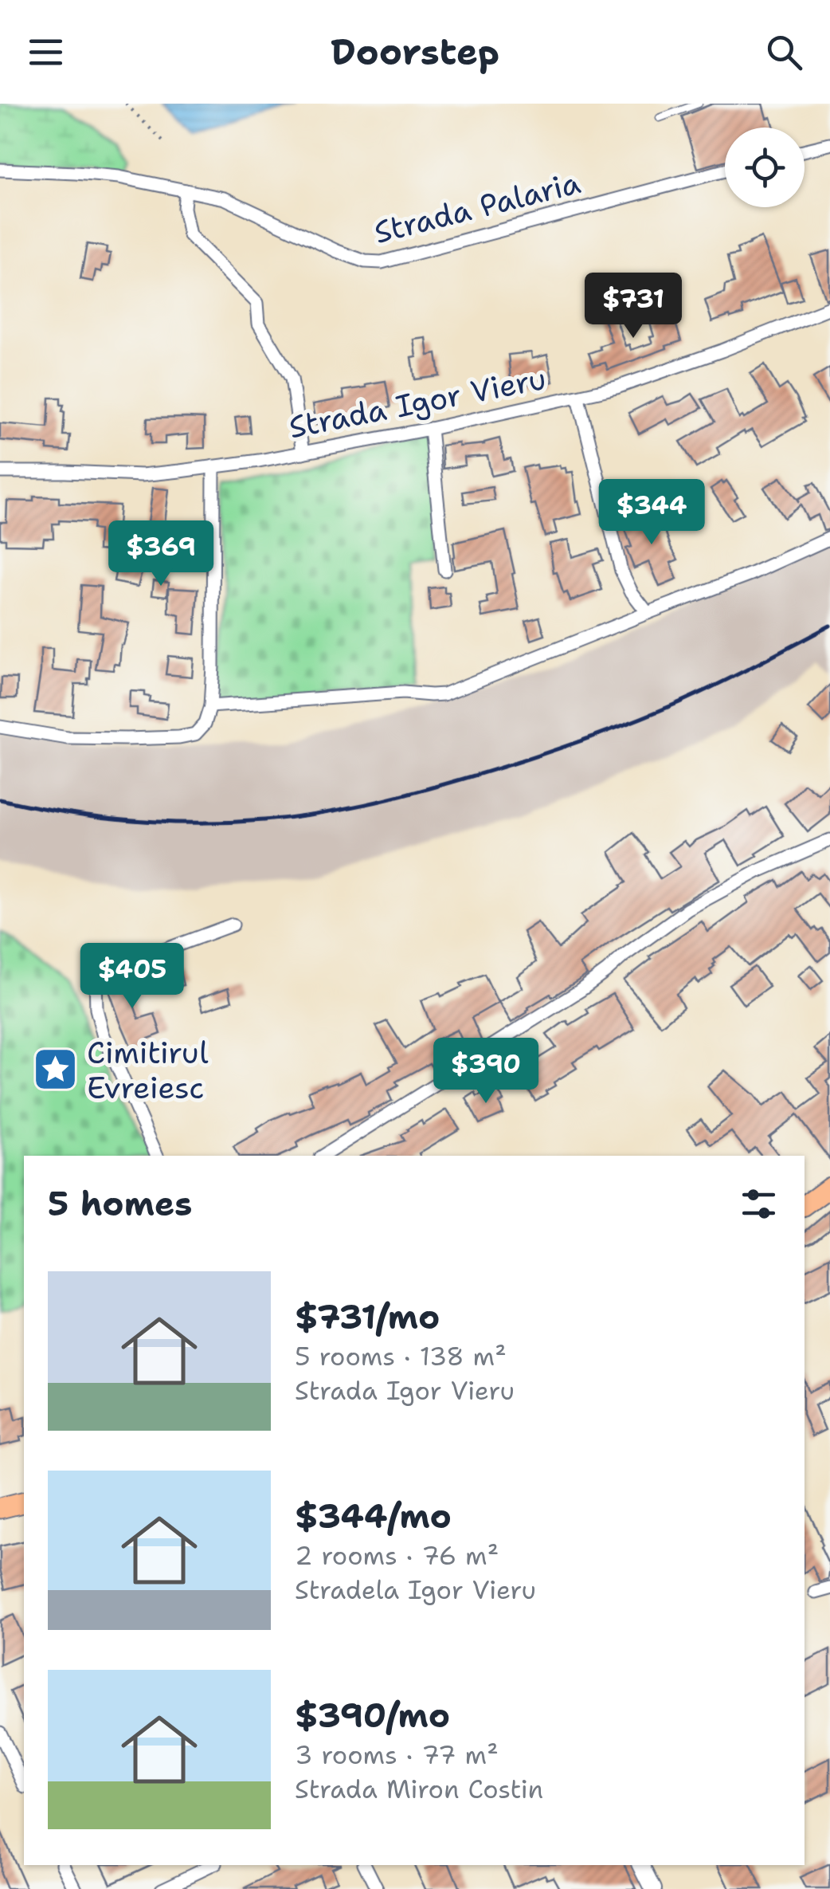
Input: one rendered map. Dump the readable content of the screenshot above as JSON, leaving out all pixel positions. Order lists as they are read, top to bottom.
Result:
{
  "streets": {
    "street": ["Strada Palaria", "Strada Igor Vieru"]
  },
  "places": {
    "place": ["Cimitirul Evreiesc"]
  },
  "page": {
    "header": "Doorstep",
    "price": [
      "$731",
      "$344",
      "$369",
      "$405",
      "$390"
    ],
    "heading": "5 homes",
    "list": [
      {
        "name": "$731/mo",
        "note": "5 rooms · 138 m² · Strada Igor Vieru"
      },
      {
        "name": "$344/mo",
        "note": "2 rooms · 76 m² · Stradela Igor Vieru"
      },
      {
        "name": "$390/mo",
        "note": "3 rooms · 77 m² · Strada Miron Costin"
      }
    ]
  }
}
